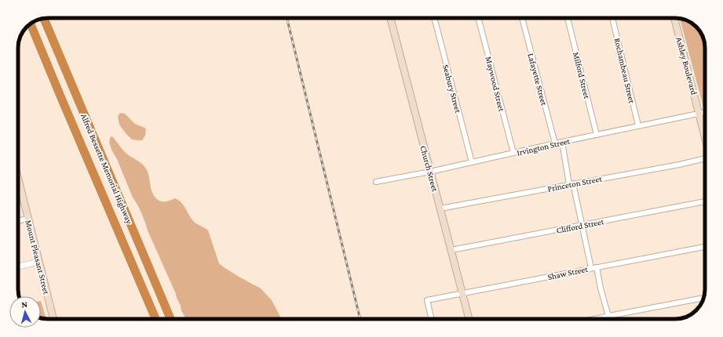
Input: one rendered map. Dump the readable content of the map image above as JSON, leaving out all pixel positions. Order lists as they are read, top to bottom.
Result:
{
  "streets": {
    "highway": ["Alfred Bessette Memorial Highway"],
    "main road": ["Ashley Boulevard", "Church Street", "Mount Pleasant Street"],
    "street": [
      "Rochambeau Street",
      "Milford Street",
      "Lafayette Street",
      "Maywood Street",
      "Seabury Street",
      "Irvington Street",
      "Princeton Street",
      "Clifford Street",
      "Shaw Street"
    ]
  },
  "crossings": [
    ["Ashley Boulevard", "Irvington Street"],
    ["Rochambeau Street", "Irvington Street"],
    ["Milford Street", "Irvington Street"],
    ["Lafayette Street", "Irvington Street"],
    ["Maywood Street", "Irvington Street"],
    ["Seabury Street", "Irvington Street"],
    ["Irvington Street", "Church Street"],
    ["Church Street", "Princeton Street"],
    ["Church Street", "Clifford Street"],
    ["Church Street", "Shaw Street"]
  ],
  "north": "top"
}
